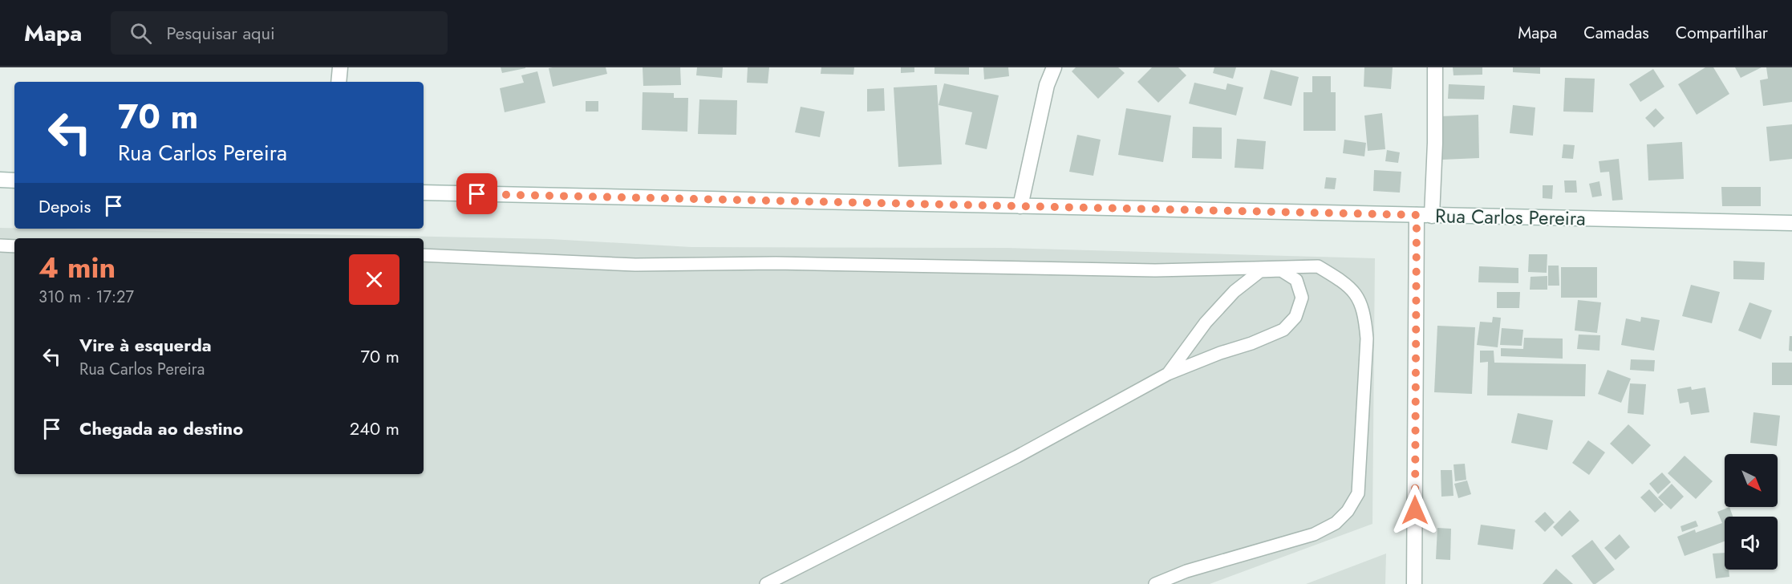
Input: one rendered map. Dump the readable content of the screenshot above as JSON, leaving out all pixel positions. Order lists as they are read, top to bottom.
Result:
{
  "streets": {
    "main road": ["Rua Carlos Pereira"]
  },
  "north": "bottom right",
  "page": {
    "header": "Mapa",
    "search": "Pesquisar aqui",
    "nav": ["Mapa", "Camadas", "Compartilhar"],
    "turn": ["70 m", "Rua Carlos Pereira"],
    "then": "Depois",
    "heading": ["4 min", "310 m · 17:27"],
    "list": [
      {
        "name": "Vire à esquerda",
        "note": "Rua Carlos Pereira",
        "value": "70 m"
      },
      {
        "name": "Chegada ao destino",
        "value": "240 m"
      }
    ]
  }
}
